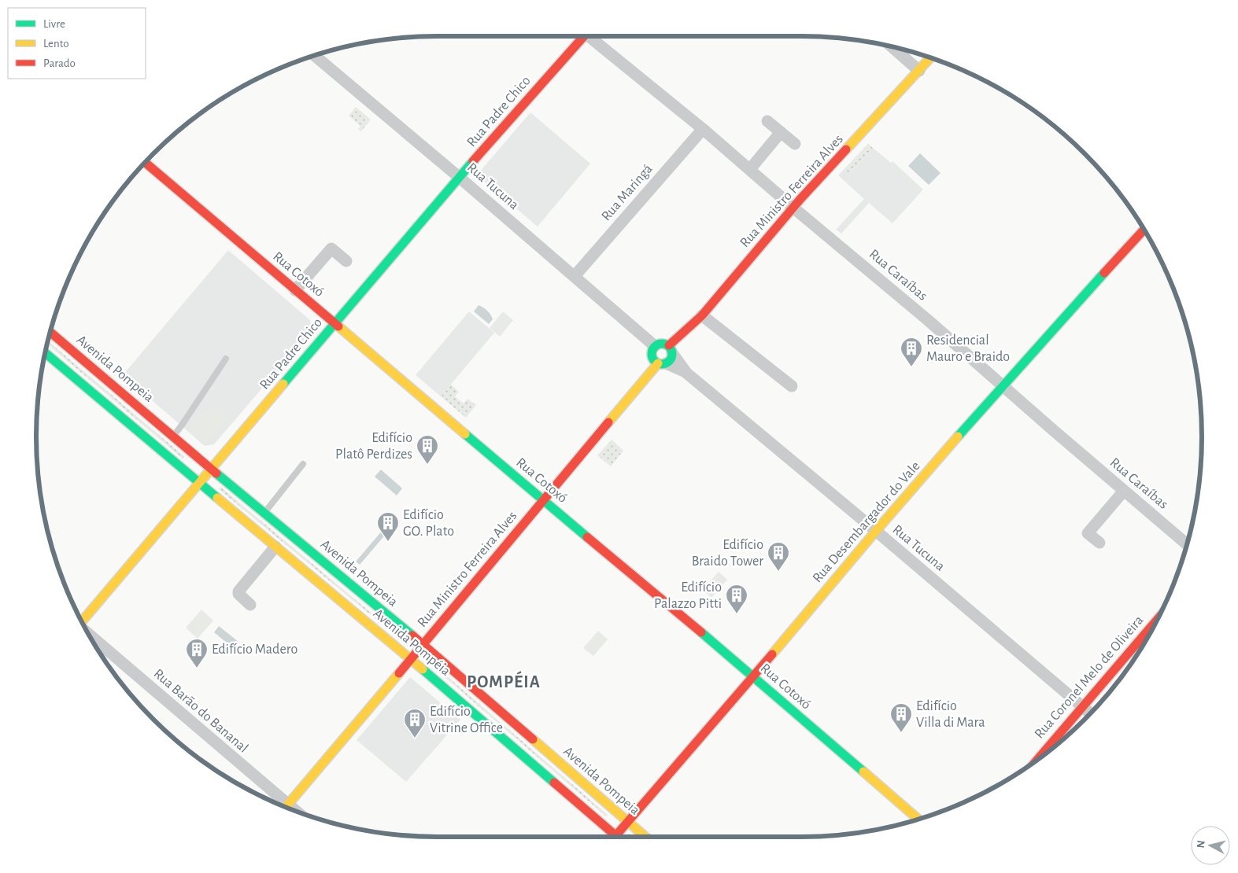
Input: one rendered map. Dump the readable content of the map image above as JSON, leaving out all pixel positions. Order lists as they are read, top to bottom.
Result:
{
  "streets": {
    "street": [
      "Rua Padre Chico",
      "Rua Tucuna",
      "Rua Ministro Ferreira Alves",
      "Rua Maringá",
      "Rua Cotoxó",
      "Rua Caraíbas",
      "Avenida Pompeia",
      "Rua Desembargador do Vale",
      "Avenida Pompéia",
      "Rua Coronel Melo de Oliveira",
      "Rua Barão do Bananal"
    ]
  },
  "crossings": [
    ["Rua Padre Chico", "Rua Tucuna"],
    ["Rua Padre Chico", "Rua Cotoxó"],
    ["Rua Padre Chico", "Avenida Pompeia"],
    ["Rua Padre Chico", "Avenida Pompéia"],
    ["Rua Tucuna", "Rua Ministro Ferreira Alves"],
    ["Rua Tucuna", "Rua Maringá"],
    ["Rua Tucuna", "Rua Desembargador do Vale"],
    ["Rua Tucuna", "Rua Coronel Melo de Oliveira"],
    ["Rua Ministro Ferreira Alves", "Rua Cotoxó"],
    ["Rua Ministro Ferreira Alves", "Rua Caraíbas"],
    ["Rua Ministro Ferreira Alves", "Avenida Pompeia"],
    ["Rua Ministro Ferreira Alves", "Avenida Pompéia"],
    ["Rua Maringá", "Rua Caraíbas"],
    ["Rua Cotoxó", "Rua Desembargador do Vale"],
    ["Rua Caraíbas", "Rua Desembargador do Vale"],
    ["Avenida Pompeia", "Rua Desembargador do Vale"]
  ],
  "districts": ["POMPÉIA"],
  "places": {
    "building": [
      "Residencial Mauro e Braido",
      "Edifício Platô Perdizes",
      "Edifício GO. Plato",
      "Edifício Braido Tower",
      "Edifício Palazzo Pitti",
      "Edifício Madero",
      "Edifício Villa di Mara",
      "Edifício Vitrine Office"
    ]
  },
  "legend": ["Livre", "Lento", "Parado"],
  "north": "left"
}
